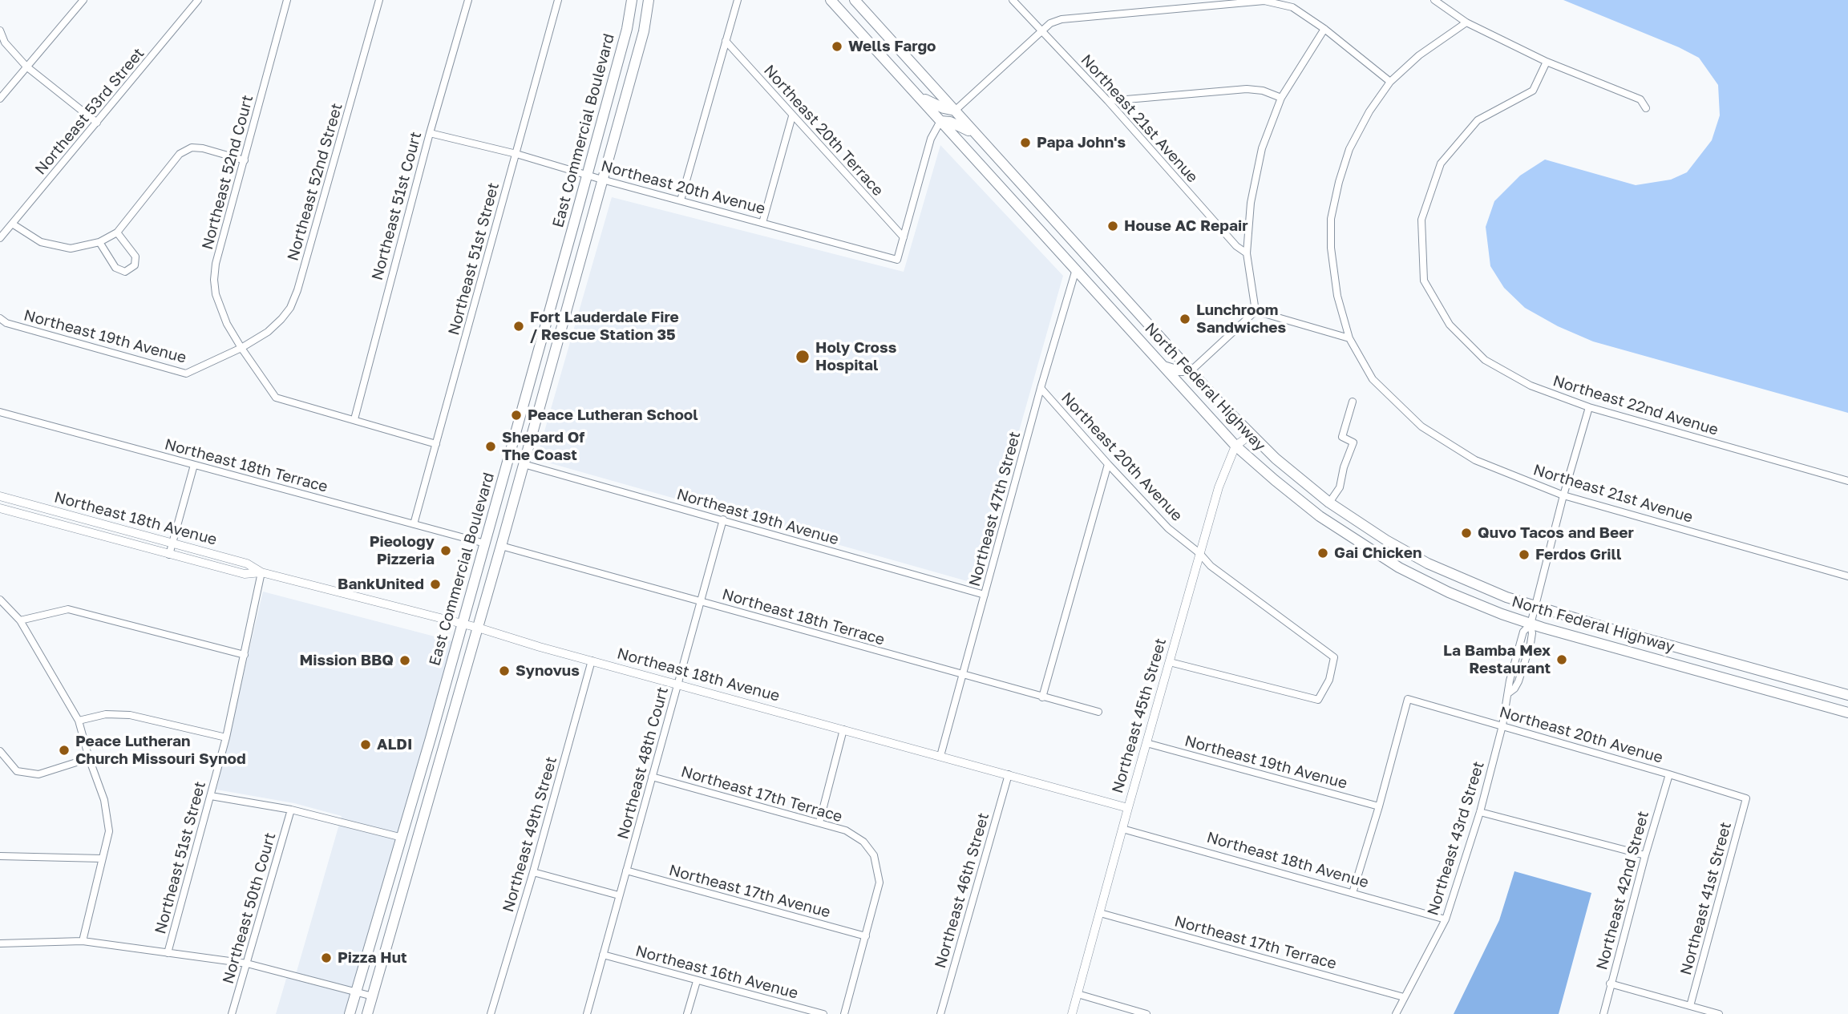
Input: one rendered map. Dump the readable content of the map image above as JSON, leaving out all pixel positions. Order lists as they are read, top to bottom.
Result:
{
  "streets": {
    "main road": ["East Commercial Boulevard", "North Federal Highway"],
    "street": [
      "Northeast 53rd Street",
      "Northeast 21st Avenue",
      "Northeast 20th Terrace",
      "Northeast 52nd Court",
      "Northeast 52nd Street",
      "Northeast 20th Avenue",
      "Northeast 51st Court",
      "Northeast 51st Street",
      "Northeast 19th Avenue",
      "Northeast 22nd Avenue",
      "Northeast 18th Terrace",
      "Northeast 47th Street",
      "Northeast 18th Avenue",
      "Northeast 45th Street",
      "Northeast 48th Court",
      "Northeast 17th Terrace",
      "Northeast 49th Street",
      "Northeast 43rd Street",
      "Northeast 46th Street",
      "Northeast 42nd Street",
      "Northeast 17th Avenue",
      "Northeast 41st Street",
      "Northeast 50th Court",
      "Northeast 16th Avenue"
    ]
  },
  "crossings": [
    ["Northeast 21st Avenue", "Northeast 43rd Street"],
    ["East Commercial Boulevard", "Northeast 20th Avenue"],
    ["East Commercial Boulevard", "Northeast 19th Avenue"],
    ["East Commercial Boulevard", "Northeast 18th Terrace"],
    ["East Commercial Boulevard", "Northeast 18th Avenue"],
    ["Northeast 20th Terrace", "Northeast 20th Avenue"],
    ["Northeast 52nd Court", "Northeast 52nd Street"],
    ["Northeast 52nd Court", "Northeast 19th Avenue"],
    ["Northeast 52nd Street", "Northeast 19th Avenue"],
    ["Northeast 20th Avenue", "Northeast 51st Court"],
    ["Northeast 20th Avenue", "Northeast 51st Street"],
    ["Northeast 20th Avenue", "Northeast 19th Avenue"],
    ["Northeast 20th Avenue", "Northeast 47th Street"],
    ["Northeast 20th Avenue", "Northeast 45th Street"],
    ["Northeast 20th Avenue", "Northeast 43rd Street"],
    ["Northeast 20th Avenue", "Northeast 42nd Street"],
    ["Northeast 20th Avenue", "Northeast 41st Street"],
    ["Northeast 51st Street", "Northeast 18th Terrace"],
    ["Northeast 51st Street", "Northeast 18th Avenue"],
    ["Northeast 19th Avenue", "Northeast 47th Street"],
    ["Northeast 19th Avenue", "Northeast 45th Street"],
    ["Northeast 19th Avenue", "Northeast 48th Court"],
    ["North Federal Highway", "Northeast 47th Street"],
    ["North Federal Highway", "Northeast 45th Street"],
    ["North Federal Highway", "Northeast 43rd Street"],
    ["Northeast 22nd Avenue", "Northeast 43rd Street"],
    ["Northeast 18th Terrace", "Northeast 47th Street"],
    ["Northeast 18th Terrace", "Northeast 48th Court"],
    ["Northeast 47th Street", "Northeast 18th Avenue"],
    ["Northeast 18th Avenue", "Northeast 45th Street"],
    ["Northeast 18th Avenue", "Northeast 48th Court"],
    ["Northeast 18th Avenue", "Northeast 49th Street"],
    ["Northeast 18th Avenue", "Northeast 43rd Street"],
    ["Northeast 18th Avenue", "Northeast 46th Street"],
    ["Northeast 45th Street", "Northeast 17th Terrace"],
    ["Northeast 48th Court", "Northeast 17th Terrace"],
    ["Northeast 48th Court", "Northeast 17th Avenue"],
    ["Northeast 48th Court", "Northeast 16th Avenue"],
    ["Northeast 17th Terrace", "Northeast 43rd Street"],
    ["Northeast 17th Terrace", "Northeast 17th Avenue"]
  ],
  "places": [
    "Wells Fargo",
    "Papa John's",
    "House AC Repair",
    "Lunchroom Sandwiches",
    "Fort Lauderdale Fire / Rescue Station 35",
    "Holy Cross Hospital",
    "Peace Lutheran School",
    "Shepard Of The Coast",
    "Quvo Tacos and Beer",
    "Pieology Pizzeria",
    "Gai Chicken",
    "Ferdos Grill",
    "BankUnited",
    "La Bamba Mex Restaurant",
    "Mission BBQ",
    "Synovus",
    "ALDI",
    "Peace Lutheran Church Missouri Synod",
    "Pizza Hut"
  ]
}
